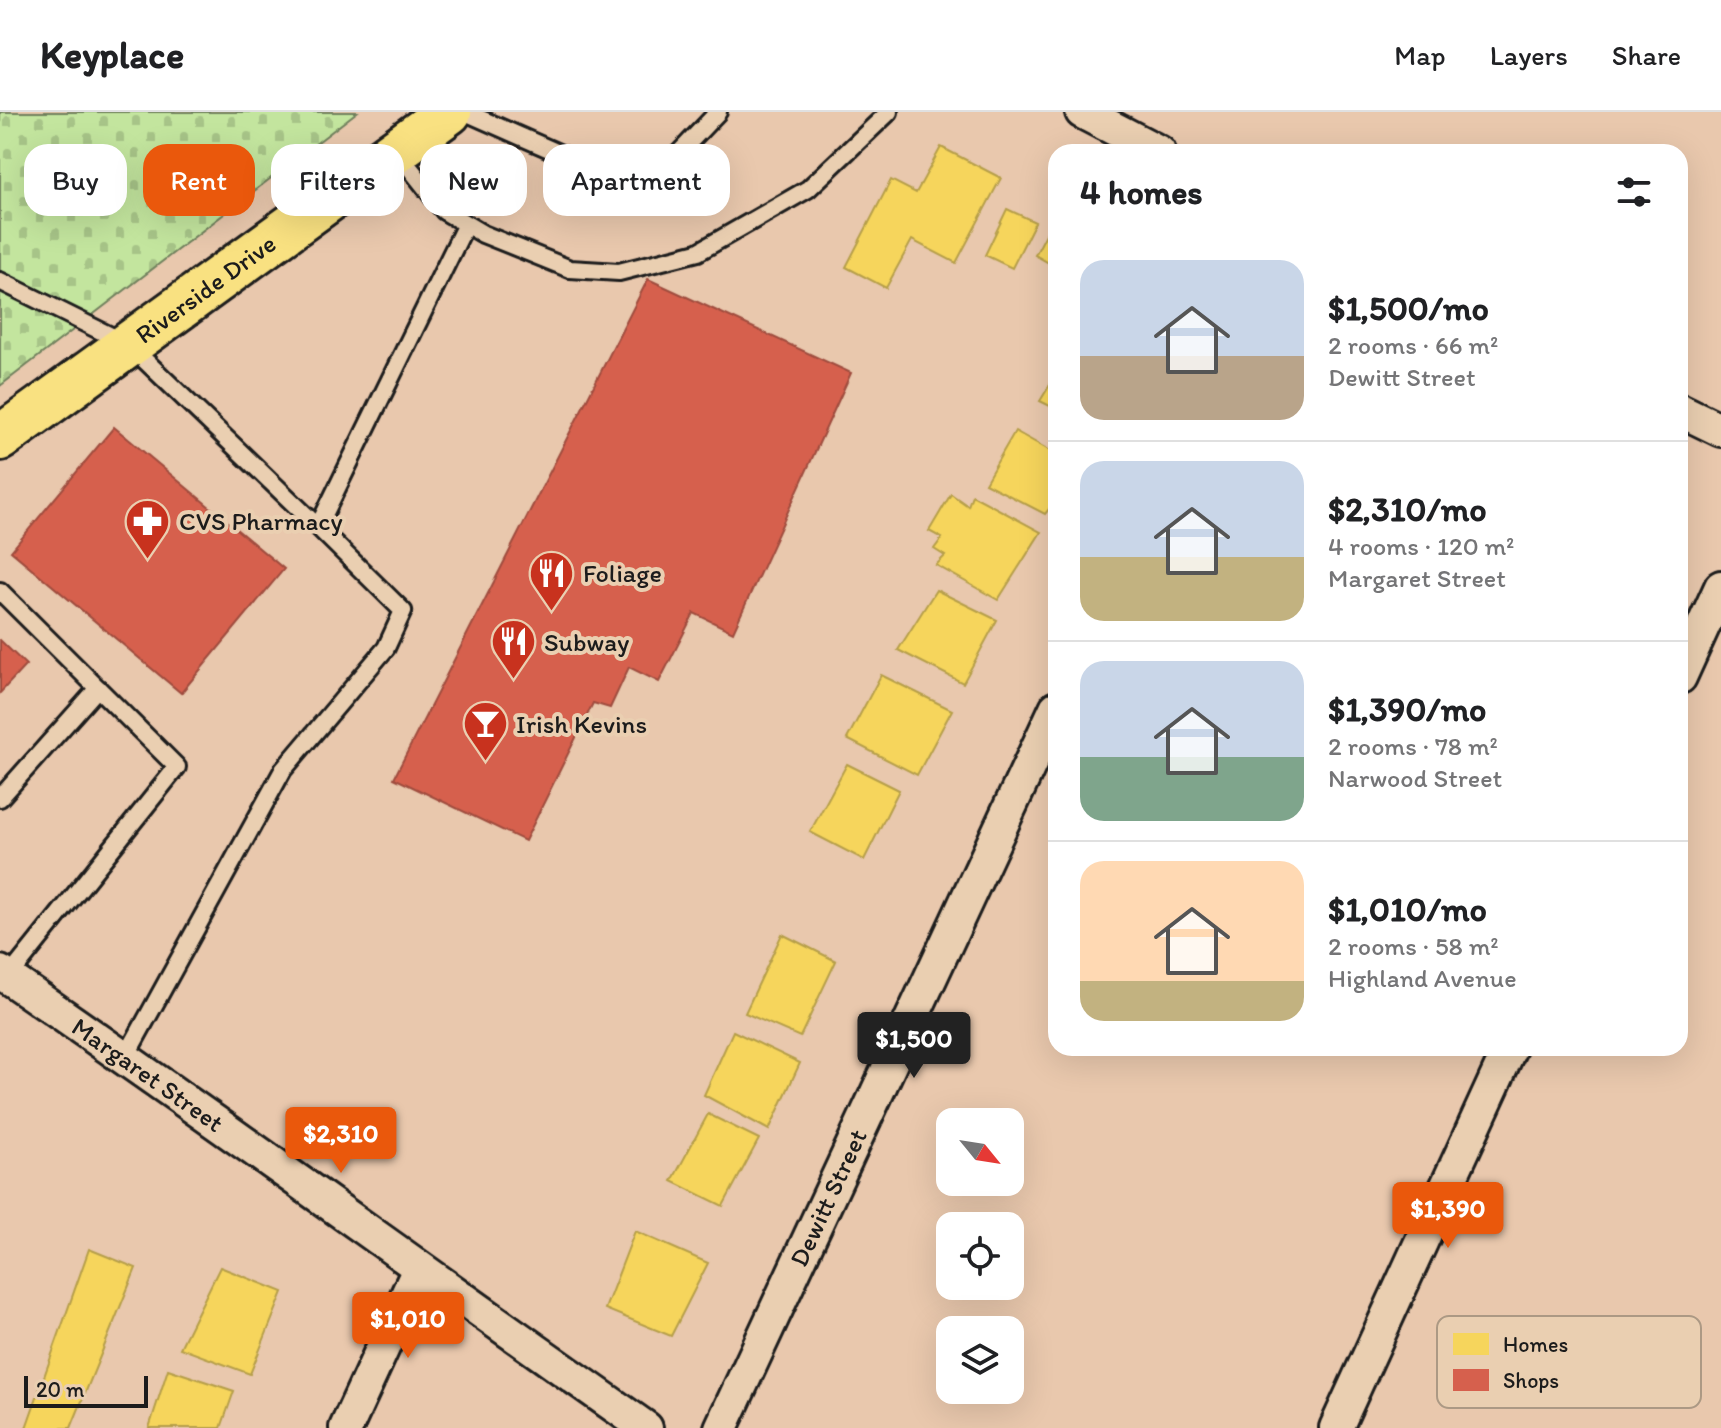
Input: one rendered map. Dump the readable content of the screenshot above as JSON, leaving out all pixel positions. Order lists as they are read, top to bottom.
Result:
{
  "streets": {
    "main road": ["Riverside Drive"],
    "street": ["Margaret Street", "Dewitt Street"]
  },
  "places": {
    "pharmacy": ["CVS Pharmacy"],
    "restaurant": ["Foliage", "Subway"],
    "bar": ["Irish Kevins"]
  },
  "legend": ["Homes", "Shops"],
  "scale_bar": "20 m",
  "north": "bottom right",
  "page": {
    "header": "Keyplace",
    "nav": ["Map", "Layers", "Share"],
    "chip": [
      "Buy",
      "Rent",
      "Filters",
      "New",
      "Apartment"
    ],
    "heading": "4 homes",
    "list": [
      {
        "name": "$1,500/mo",
        "note": "2 rooms · 66 m² · Dewitt Street"
      },
      {
        "name": "$2,310/mo",
        "note": "4 rooms · 120 m² · Margaret Street"
      },
      {
        "name": "$1,390/mo",
        "note": "2 rooms · 78 m² · Narwood Street"
      },
      {
        "name": "$1,010/mo",
        "note": "2 rooms · 58 m² · Highland Avenue"
      }
    ],
    "price": [
      "$1,500",
      "$2,310",
      "$1,390",
      "$1,010"
    ],
    "scale": "20 m"
  }
}
